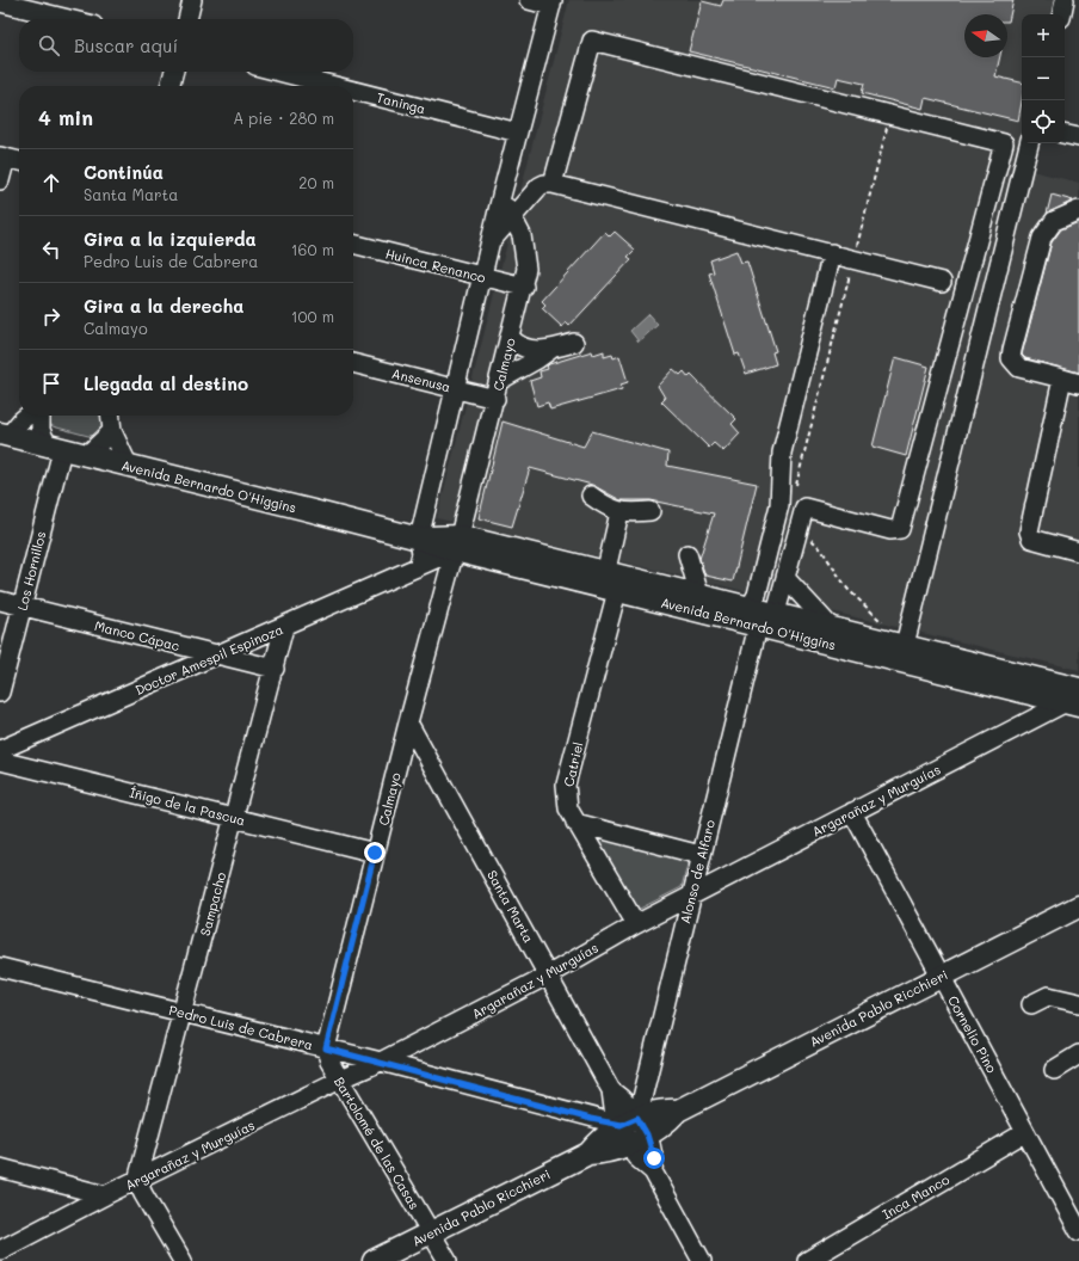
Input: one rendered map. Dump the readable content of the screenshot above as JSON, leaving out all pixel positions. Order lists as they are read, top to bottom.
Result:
{
  "streets": {
    "main road": ["Avenida Bernardo O'Higgins", "Avenida Pablo Ricchieri"],
    "street": [
      "Taninga",
      "Huinca Renanco",
      "Calmayo",
      "Ansenusa",
      "Los Hornillos",
      "Manco Cápac",
      "Doctor Amespil Espinoza",
      "Catriel",
      "Argarañaz y Murguías",
      "Íñigo de la Pascua",
      "Alonso de Alfaro",
      "Sampacho",
      "Santa Marta",
      "Pedro Luis de Cabrera",
      "Cornelio Pino",
      "Bartolomé de las Casas",
      "Inca Manco"
    ]
  },
  "crossings": [
    ["Huinca Renanco", "Calmayo"],
    ["Calmayo", "Ansenusa"],
    ["Calmayo", "Avenida Bernardo O'Higgins"],
    ["Calmayo", "Doctor Amespil Espinoza"],
    ["Calmayo", "Íñigo de la Pascua"],
    ["Calmayo", "Santa Marta"],
    ["Calmayo", "Pedro Luis de Cabrera"],
    ["Calmayo", "Bartolomé de las Casas"],
    ["Avenida Bernardo O'Higgins", "Los Hornillos"],
    ["Avenida Bernardo O'Higgins", "Doctor Amespil Espinoza"],
    ["Avenida Bernardo O'Higgins", "Catriel"],
    ["Avenida Bernardo O'Higgins", "Argarañaz y Murguías"],
    ["Avenida Bernardo O'Higgins", "Alonso de Alfaro"],
    ["Los Hornillos", "Manco Cápac"],
    ["Manco Cápac", "Doctor Amespil Espinoza"],
    ["Manco Cápac", "Sampacho"],
    ["Doctor Amespil Espinoza", "Sampacho"],
    ["Catriel", "Argarañaz y Murguías"],
    ["Argarañaz y Murguías", "Alonso de Alfaro"],
    ["Argarañaz y Murguías", "Sampacho"],
    ["Argarañaz y Murguías", "Santa Marta"],
    ["Argarañaz y Murguías", "Pedro Luis de Cabrera"],
    ["Argarañaz y Murguías", "Cornelio Pino"],
    ["Argarañaz y Murguías", "Bartolomé de las Casas"],
    ["Íñigo de la Pascua", "Sampacho"],
    ["Alonso de Alfaro", "Santa Marta"],
    ["Alonso de Alfaro", "Avenida Pablo Ricchieri"],
    ["Alonso de Alfaro", "Pedro Luis de Cabrera"],
    ["Sampacho", "Pedro Luis de Cabrera"],
    ["Santa Marta", "Avenida Pablo Ricchieri"],
    ["Santa Marta", "Pedro Luis de Cabrera"],
    ["Avenida Pablo Ricchieri", "Pedro Luis de Cabrera"],
    ["Avenida Pablo Ricchieri", "Cornelio Pino"],
    ["Avenida Pablo Ricchieri", "Bartolomé de las Casas"],
    ["Pedro Luis de Cabrera", "Bartolomé de las Casas"],
    ["Cornelio Pino", "Inca Manco"]
  ],
  "north": "left",
  "page": {
    "map_buttons": ["+", "−"],
    "search": "Buscar aquí",
    "heading": ["4 min", "A pie · 280 m"],
    "list": [
      ["Continúa", "Santa Marta", "20 m"],
      ["Gira a la izquierda", "Pedro Luis de Cabrera", "160 m"],
      ["Gira a la derecha", "Calmayo", "100 m"],
      "Llegada al destino"
    ]
  }
}
